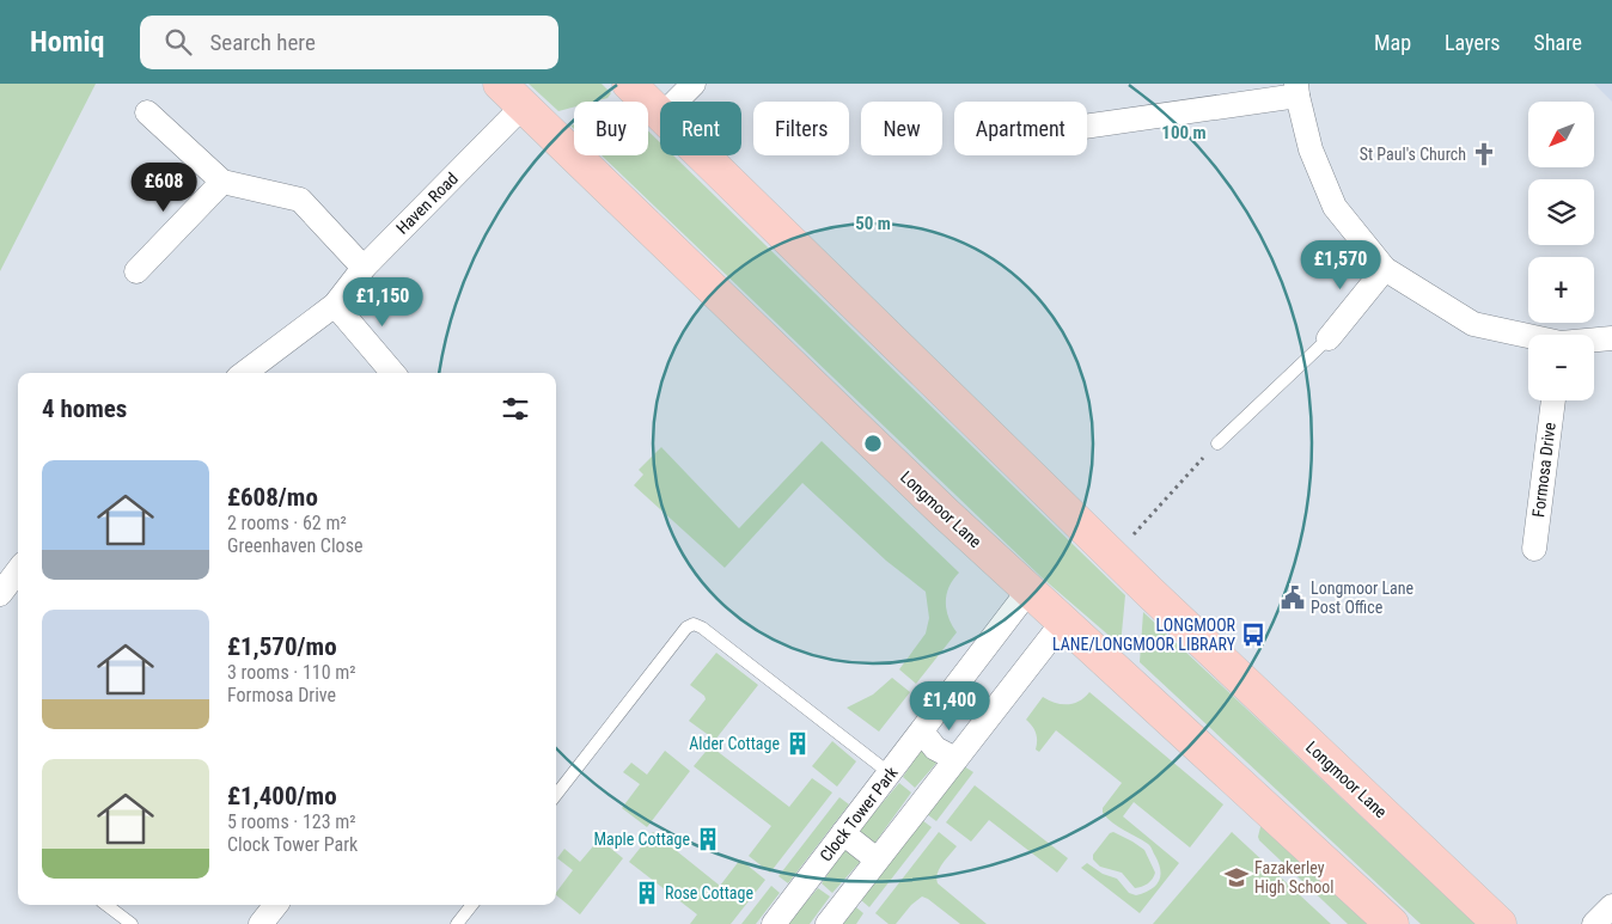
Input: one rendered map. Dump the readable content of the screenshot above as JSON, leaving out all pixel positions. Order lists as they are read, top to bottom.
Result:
{
  "streets": {
    "main road": ["Longmoor Lane"],
    "street": ["Haven Road", "Formosa Drive", "Clock Tower Park"]
  },
  "crossings": [
    ["Haven Road", "Longmoor Lane"],
    ["Longmoor Lane", "Clock Tower Park"]
  ],
  "places": {
    "church": ["St Paul's Church"],
    "public building": ["Longmoor Lane Post Office"],
    "bus stop": ["LONGMOOR LANE/LONGMOOR LIBRARY"],
    "building": ["Alder Cottage", "Maple Cottage", "Rose Cottage"],
    "school or university": ["Fazakerley High School"]
  },
  "north": "bottom left",
  "page": {
    "header": "Homiq",
    "search": "Search here",
    "nav": ["Map", "Layers", "Share"],
    "map_buttons": ["+", "−"],
    "chip": [
      "Buy",
      "Rent",
      "Filters",
      "New",
      "Apartment"
    ],
    "price": [
      "£608",
      "£1,570",
      "£1,150",
      "£1,400"
    ],
    "heading": "4 homes",
    "list": [
      {
        "name": "£608/mo",
        "note": "2 rooms · 62 m² · Greenhaven Close"
      },
      {
        "name": "£1,570/mo",
        "note": "3 rooms · 110 m² · Formosa Drive"
      },
      {
        "name": "£1,400/mo",
        "note": "5 rooms · 123 m² · Clock Tower Park"
      }
    ]
  },
  "rings": ["100 m", "50 m"]
}
